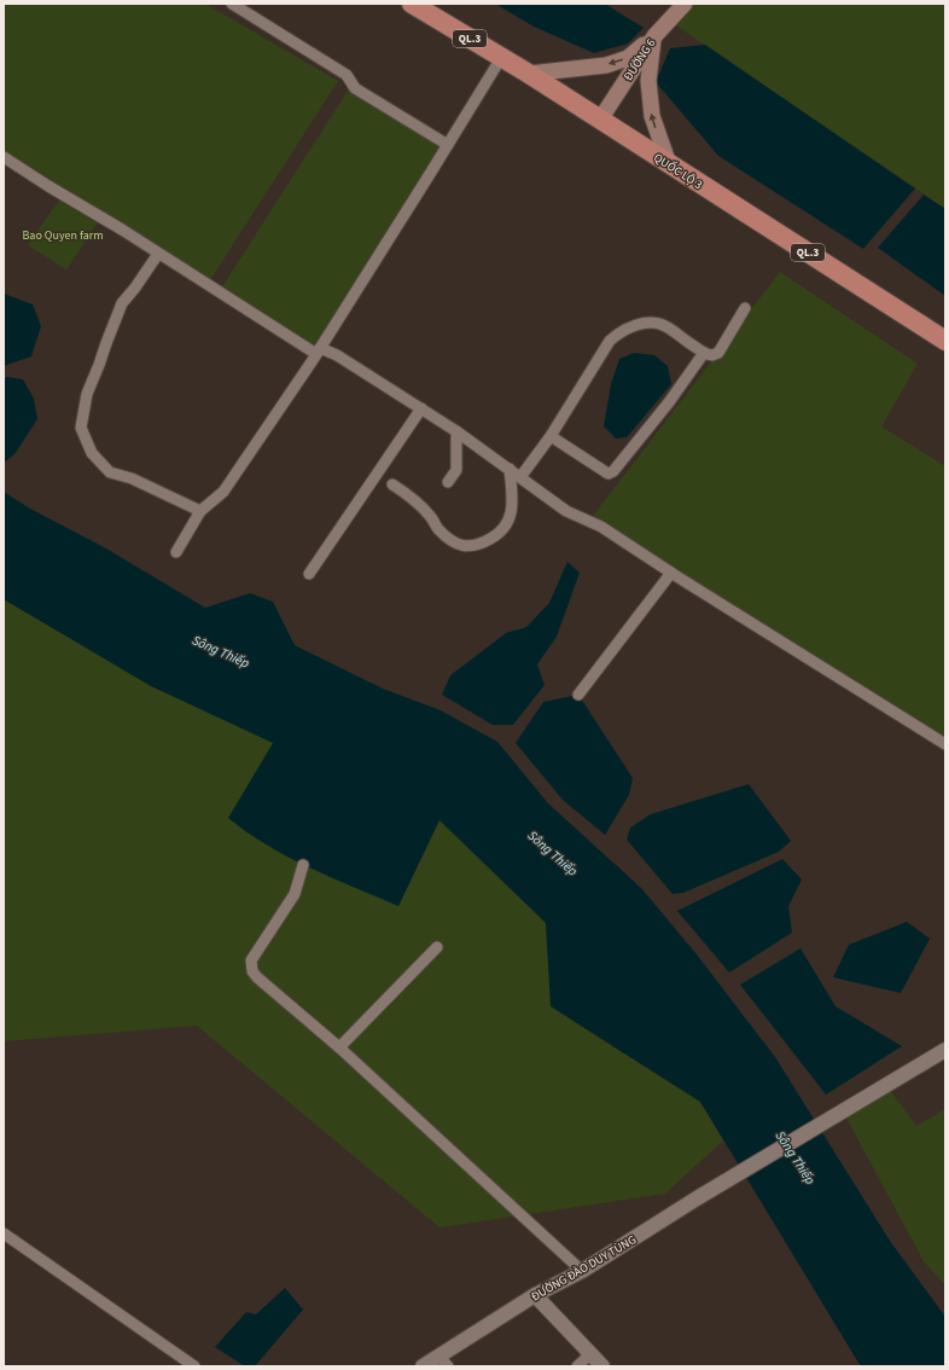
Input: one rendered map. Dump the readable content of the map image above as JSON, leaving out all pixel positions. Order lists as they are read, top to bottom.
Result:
{
  "streets": {
    "highway": ["QL.3", "QUỐC LỘ 3"],
    "main road": ["ĐƯỜNG 6"],
    "street": ["ĐƯỜNG ĐÀO DUY TÙNG"]
  },
  "crossings": [
    ["ĐƯỜNG 6", "QUỐC LỘ 3"]
  ],
  "water": ["Sông Thiếp"],
  "parks": ["Bao Quyen farm"]
}
